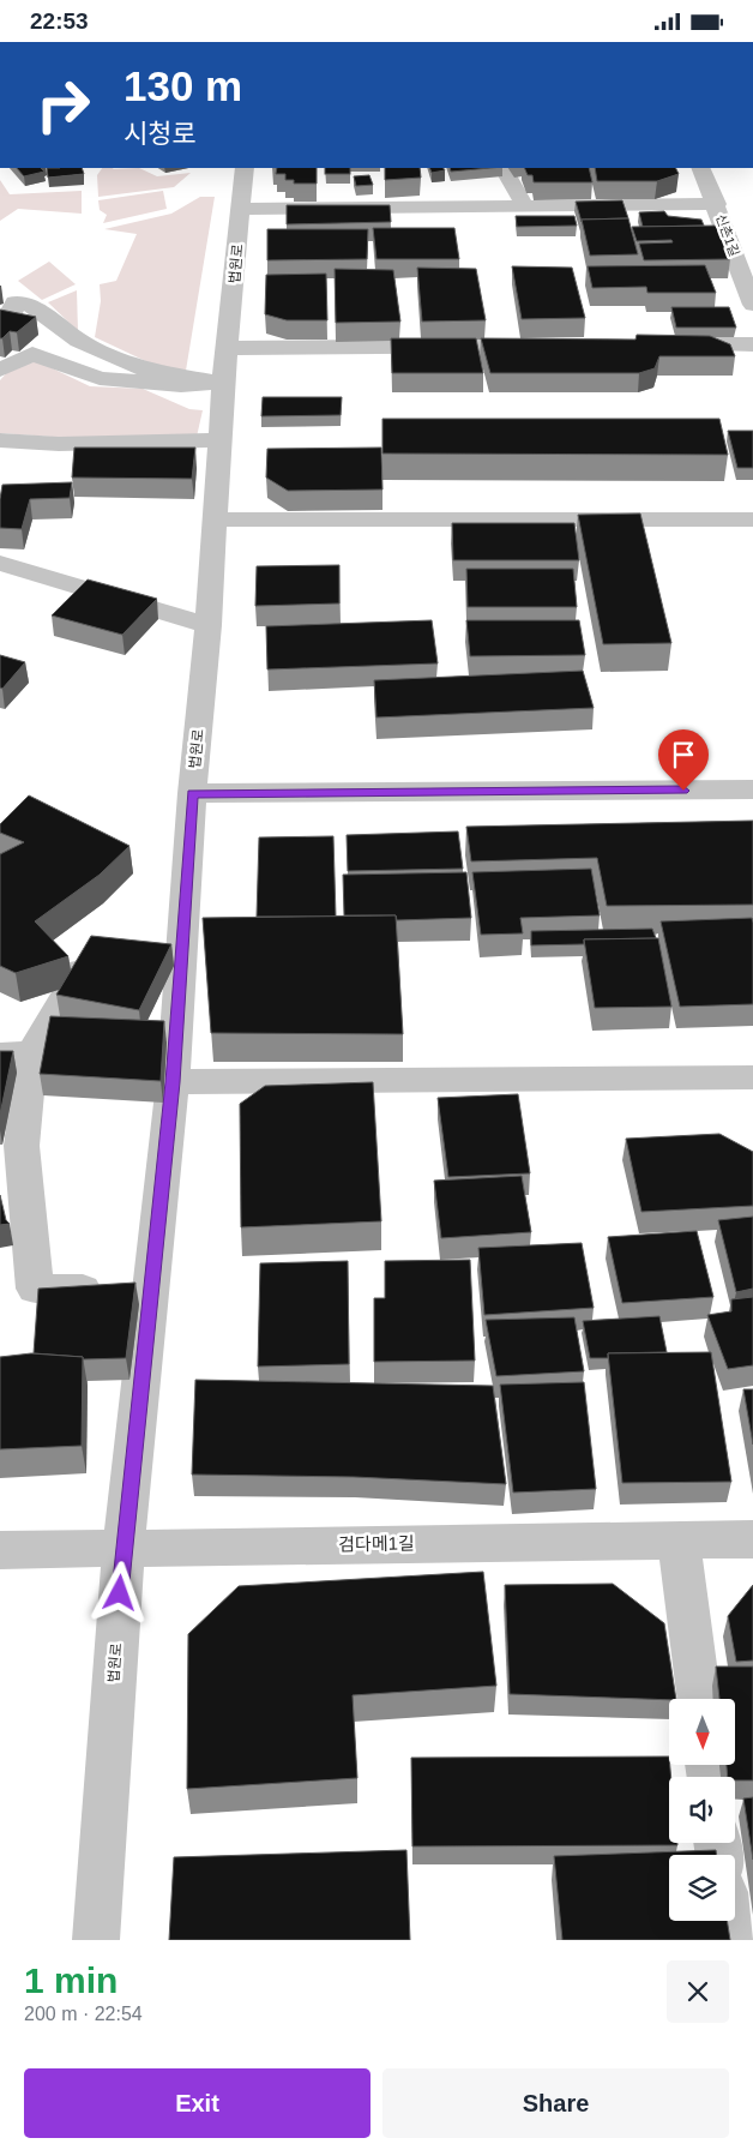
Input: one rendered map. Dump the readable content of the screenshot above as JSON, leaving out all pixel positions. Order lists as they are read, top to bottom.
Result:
{
  "streets": {
    "street": ["신촌1길", "법원로", "검다메1길"]
  },
  "crossings": [
    ["법원로", "검다메1길"]
  ],
  "north": "bottom",
  "page": {
    "status": "22:53",
    "turn": ["130 m", "시청로"],
    "heading": ["1 min", "200 m · 22:54"],
    "buttons": ["Exit", "Share"]
  }
}
